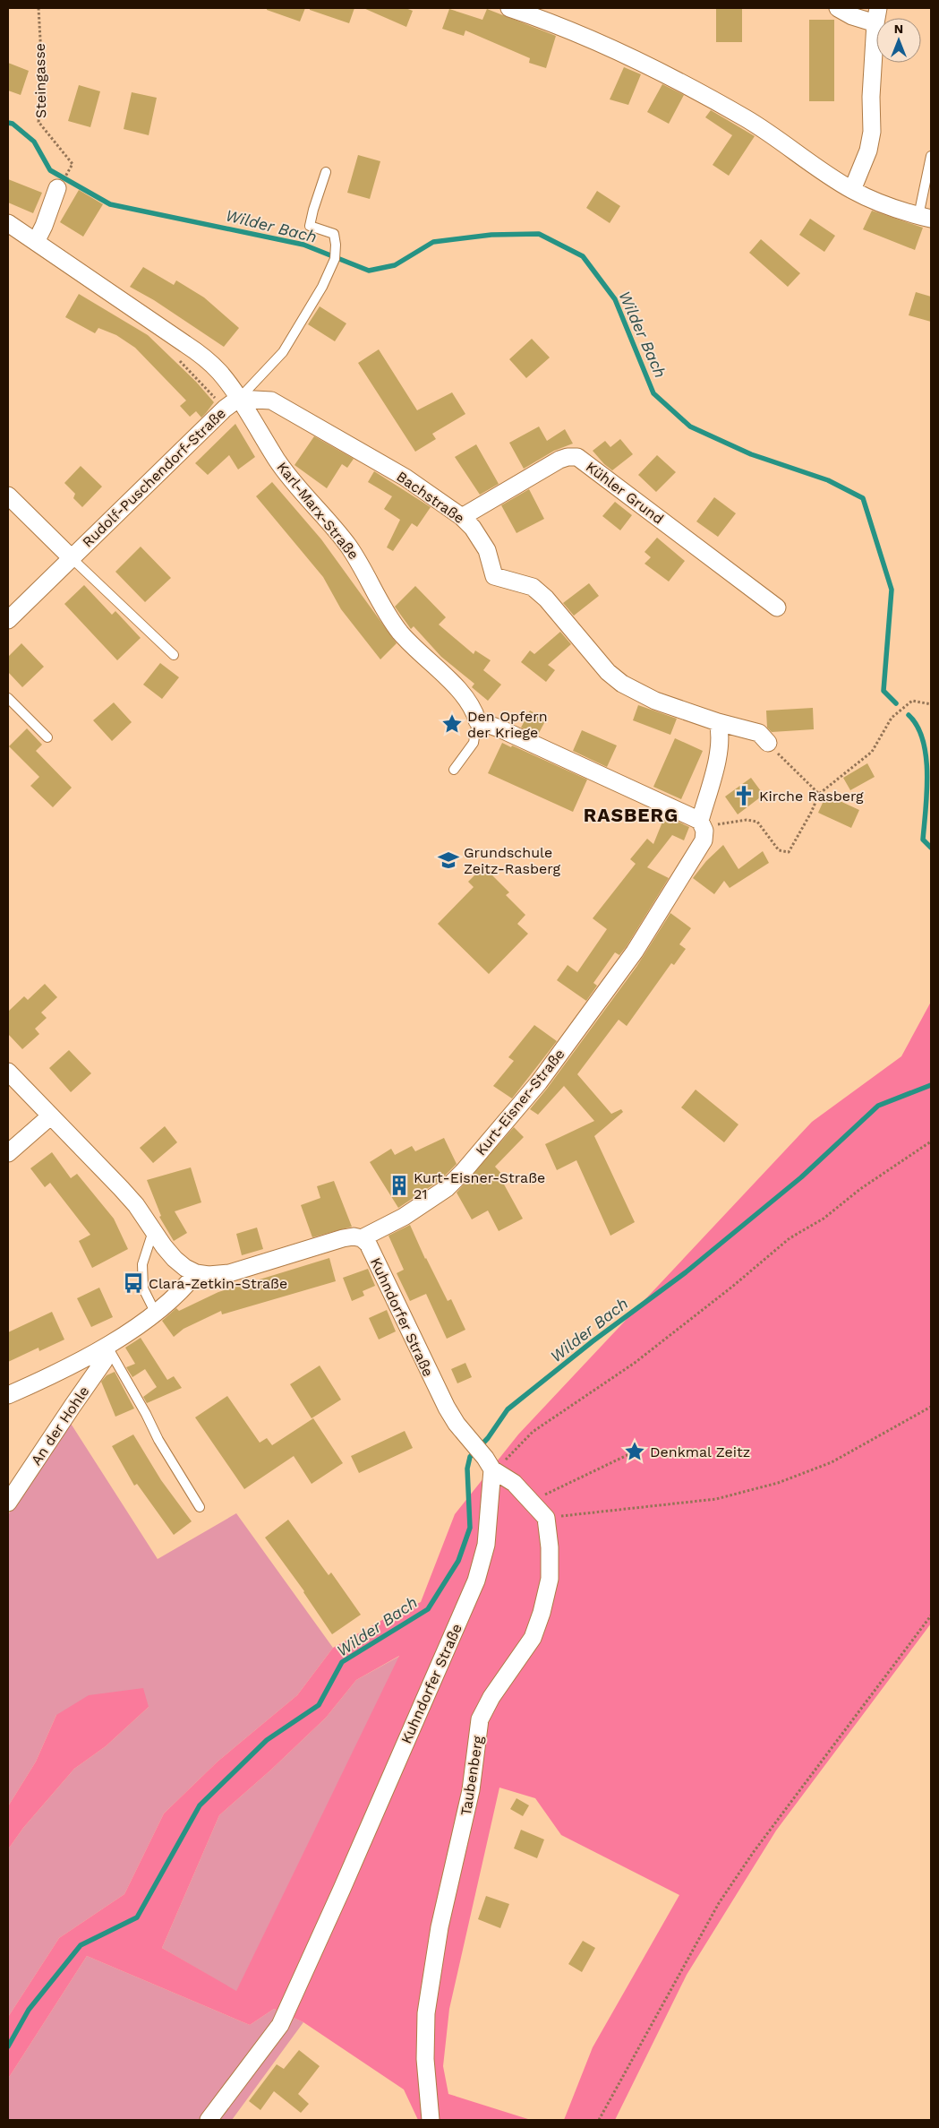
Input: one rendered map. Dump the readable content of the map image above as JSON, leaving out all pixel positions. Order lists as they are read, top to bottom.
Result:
{
  "streets": {
    "street": [
      "Rudolf-Puschendorf-Straße",
      "Kühler Grund",
      "Bachstraße",
      "Karl-Marx-Straße",
      "Kurt-Eisner-Straße",
      "Kuhndorfer Straße",
      "An der Hohle",
      "Taubenberg"
    ],
    "path": ["Steingasse"]
  },
  "crossings": [
    ["Rudolf-Puschendorf-Straße", "Bachstraße"],
    ["Rudolf-Puschendorf-Straße", "Karl-Marx-Straße"],
    ["Kühler Grund", "Bachstraße"],
    ["Bachstraße", "Karl-Marx-Straße"],
    ["Kurt-Eisner-Straße", "Kuhndorfer Straße"]
  ],
  "districts": ["RASBERG"],
  "water": ["Wilder Bach"],
  "places": {
    "place": ["Den Opfern der Kriege", "Denkmal Zeitz"],
    "church": ["Kirche Rasberg"],
    "school or university": ["Grundschule Zeitz-Rasberg"],
    "building": ["Kurt-Eisner-Straße 21"],
    "bus stop": ["Clara-Zetkin-Straße"]
  },
  "north": "top"
}
